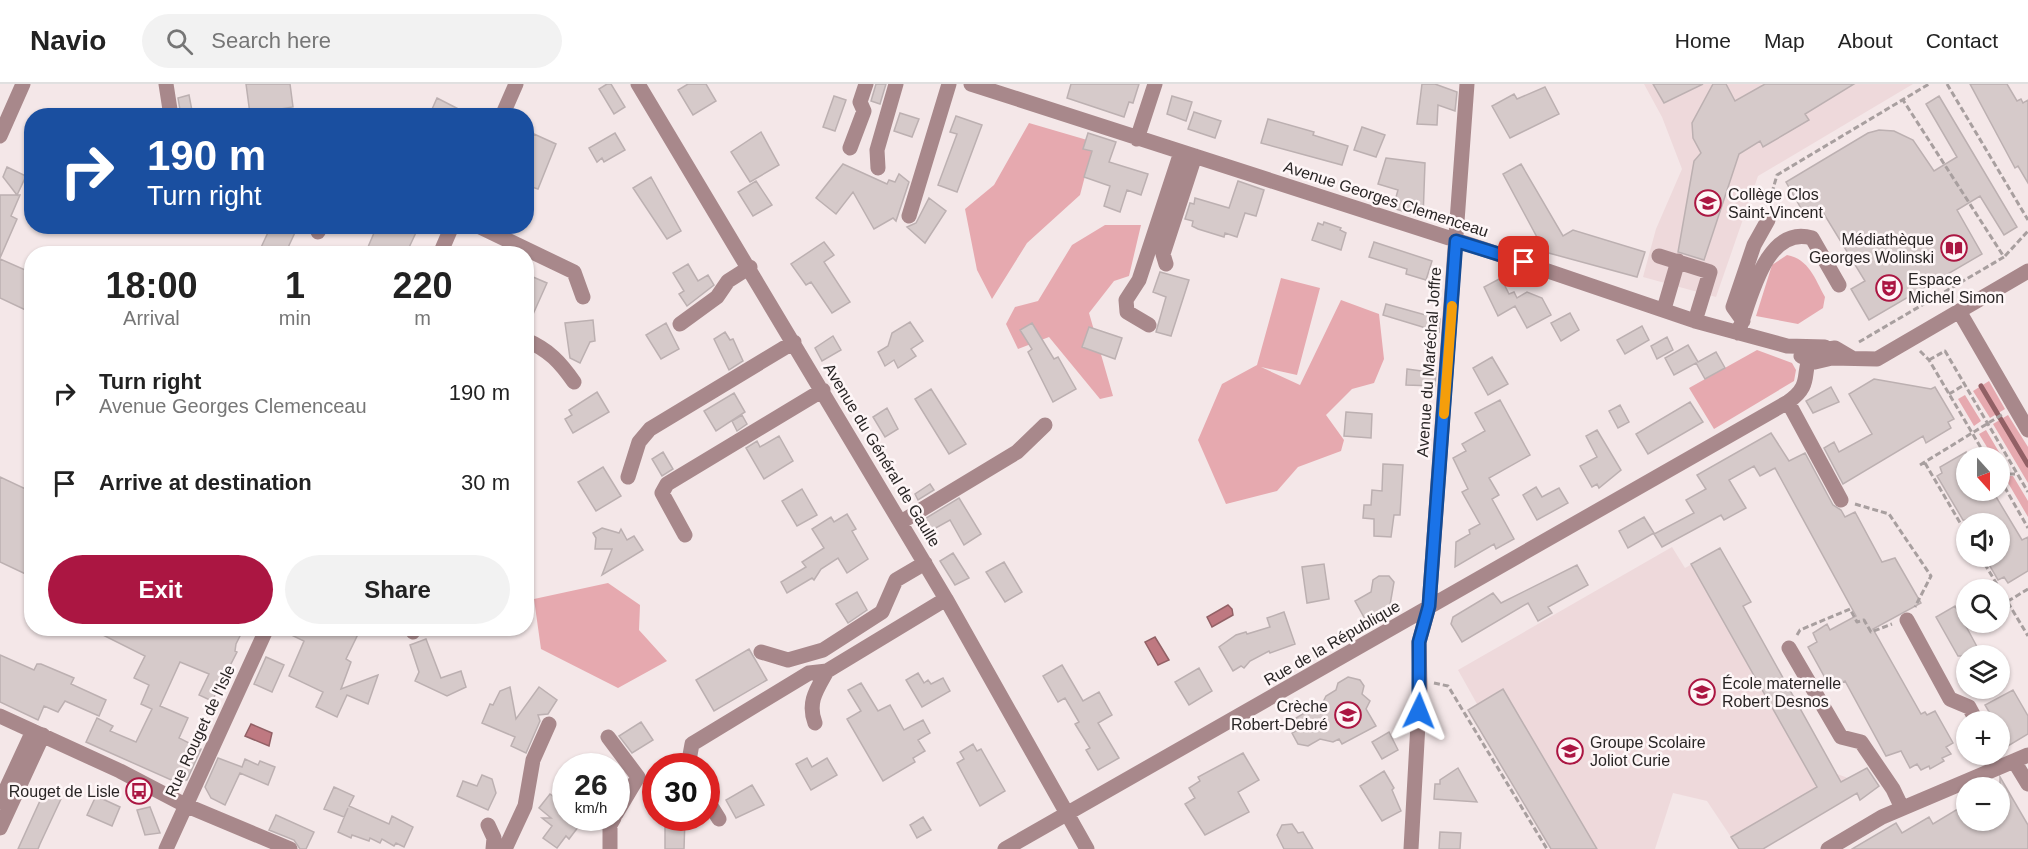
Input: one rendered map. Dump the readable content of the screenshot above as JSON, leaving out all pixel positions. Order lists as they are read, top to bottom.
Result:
{
  "streets": {
    "street": [
      "Avenue Georges Clemenceau",
      "Avenue du Maréchal Joffre",
      "Avenue du Général de Gaulle",
      "Rue de la République",
      "Rue Rouget de l'Isle"
    ]
  },
  "crossings": [
    ["Avenue Georges Clemenceau", "Avenue du Maréchal Joffre"],
    ["Avenue Georges Clemenceau", "Rue de la République"],
    ["Avenue du Maréchal Joffre", "Rue de la République"],
    ["Avenue du Général de Gaulle", "Rue de la République"]
  ],
  "places": {
    "school or university": [
      "Collège Clos Saint-Vincent",
      "École maternelle Robert Desnos",
      "Crèche Robert-Debré",
      "Groupe Scolaire Joliot Curie"
    ],
    "library": ["Médiathèque Georges Wolinski"],
    "theatre": ["Espace Michel Simon"],
    "bus stop": ["Rouget de Lisle"]
  },
  "north": "bottom",
  "page": {
    "header": "Navio",
    "search": "Search here",
    "nav": [
      "Home",
      "Map",
      "About",
      "Contact"
    ],
    "turn": ["190 m", "Turn right"],
    "eta": [
      "18:00",
      "Arrival",
      "1",
      "min",
      "220",
      "m"
    ],
    "list": [
      {
        "name": "Turn right",
        "note": "Avenue Georges Clemenceau",
        "value": "190 m"
      },
      {
        "name": "Arrive at destination",
        "value": "30 m"
      }
    ],
    "map_buttons": ["+", "−"],
    "buttons": ["Exit", "Share"],
    "speed": "26 km/h",
    "limit": "30"
  }
}
